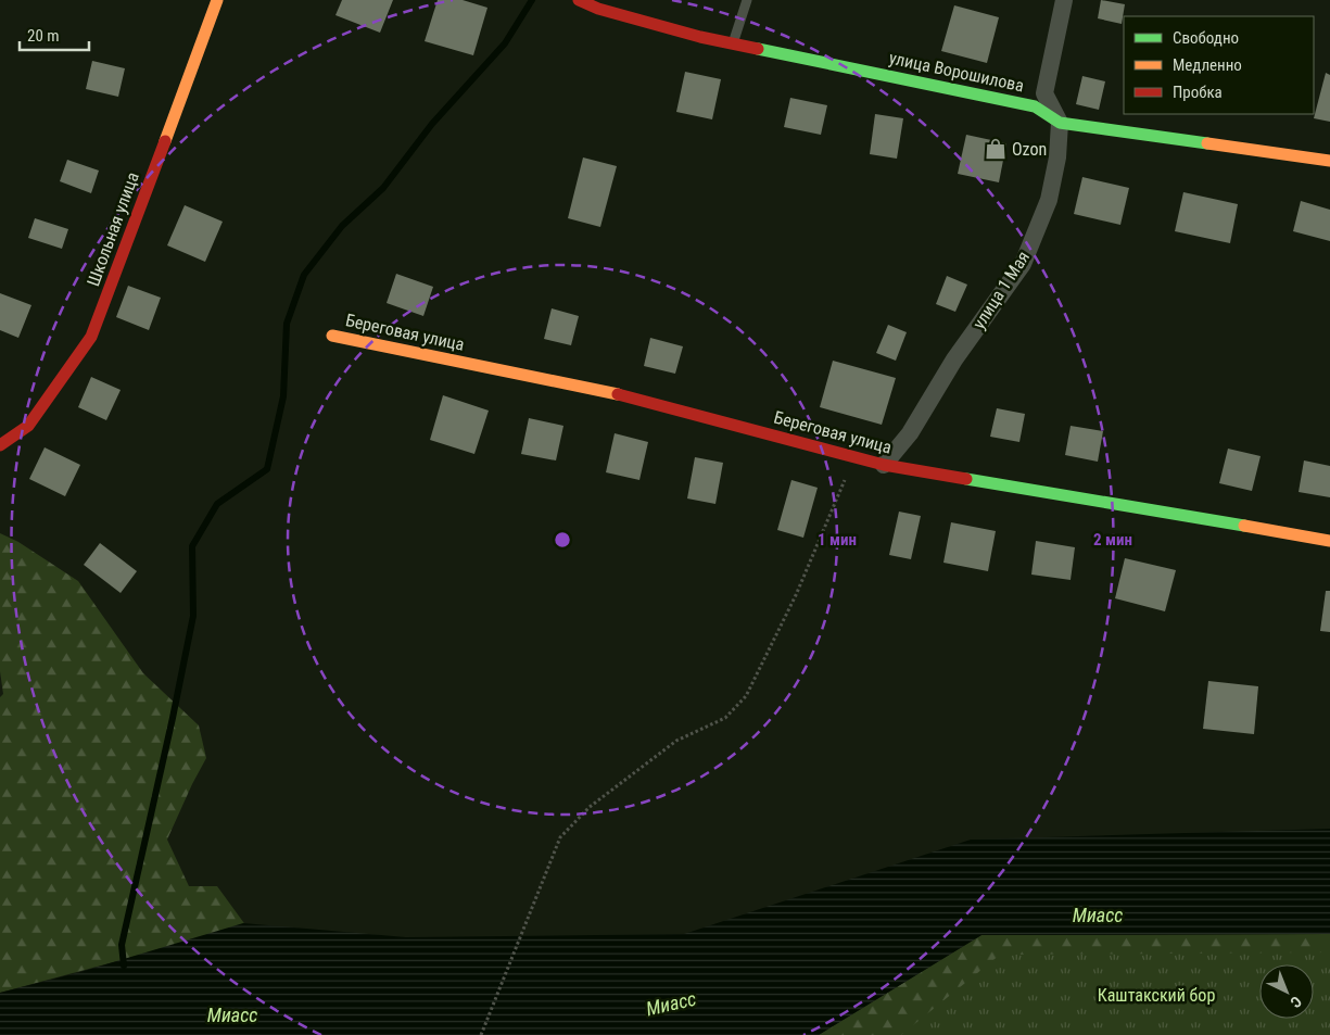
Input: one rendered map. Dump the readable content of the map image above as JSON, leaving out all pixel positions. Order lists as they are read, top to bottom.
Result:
{
  "streets": {
    "street": [
      "улица Ворошилова",
      "Школьная улица",
      "улица 1 Мая",
      "Береговая улица"
    ]
  },
  "crossings": [
    ["улица Ворошилова", "улица 1 Мая"],
    ["улица 1 Мая", "Береговая улица"]
  ],
  "water": ["Миасс"],
  "parks": ["Каштакский бор"],
  "places": {
    "shop": ["Ozon"]
  },
  "legend": ["Свободно", "Медленно", "Пробка"],
  "scale_bar": "20 m",
  "north": "bottom right",
  "rings": ["1 мин", "2 мин"]
}
